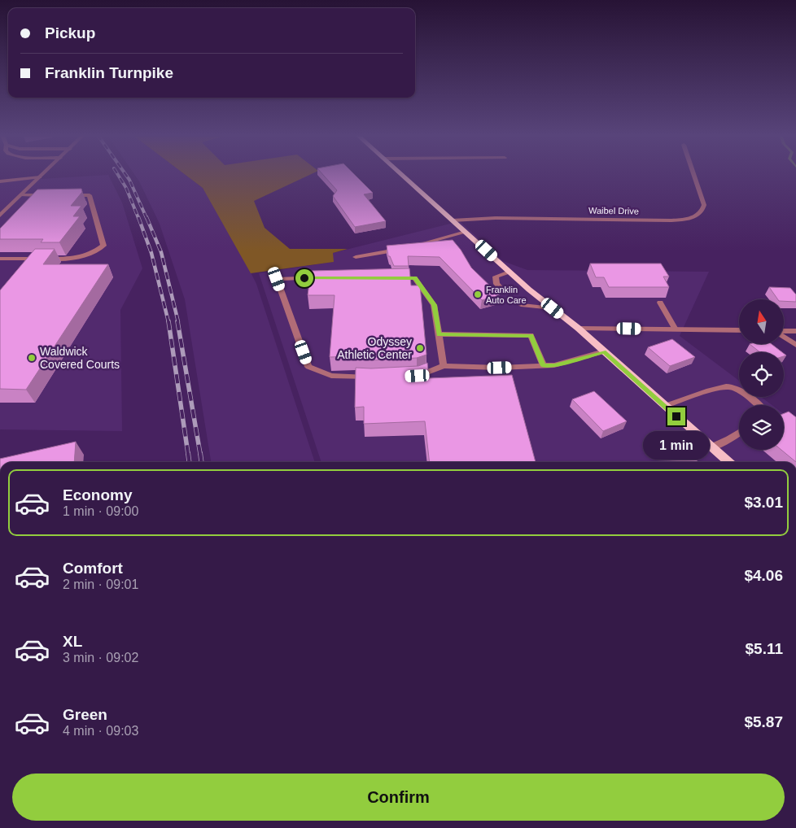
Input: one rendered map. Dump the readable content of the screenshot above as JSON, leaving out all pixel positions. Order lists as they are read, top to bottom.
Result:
{
  "streets": {
    "street": ["Waibel Drive"]
  },
  "places": ["Franklin Auto Care", "Odyssey Athletic Center", "Waldwick Covered Courts"],
  "north": "top",
  "page": {
    "banner": ["Pickup", "Franklin Turnpike"],
    "bubble": "1 min",
    "list": [
      {
        "name": "Economy",
        "note": "1 min · 09:00",
        "value": "$3.01"
      },
      {
        "name": "Comfort",
        "note": "2 min · 09:01",
        "value": "$4.06"
      },
      {
        "name": "XL",
        "note": "3 min · 09:02",
        "value": "$5.11"
      },
      {
        "name": "Green",
        "note": "4 min · 09:03",
        "value": "$5.87"
      }
    ],
    "buttons": "Confirm"
  }
}
